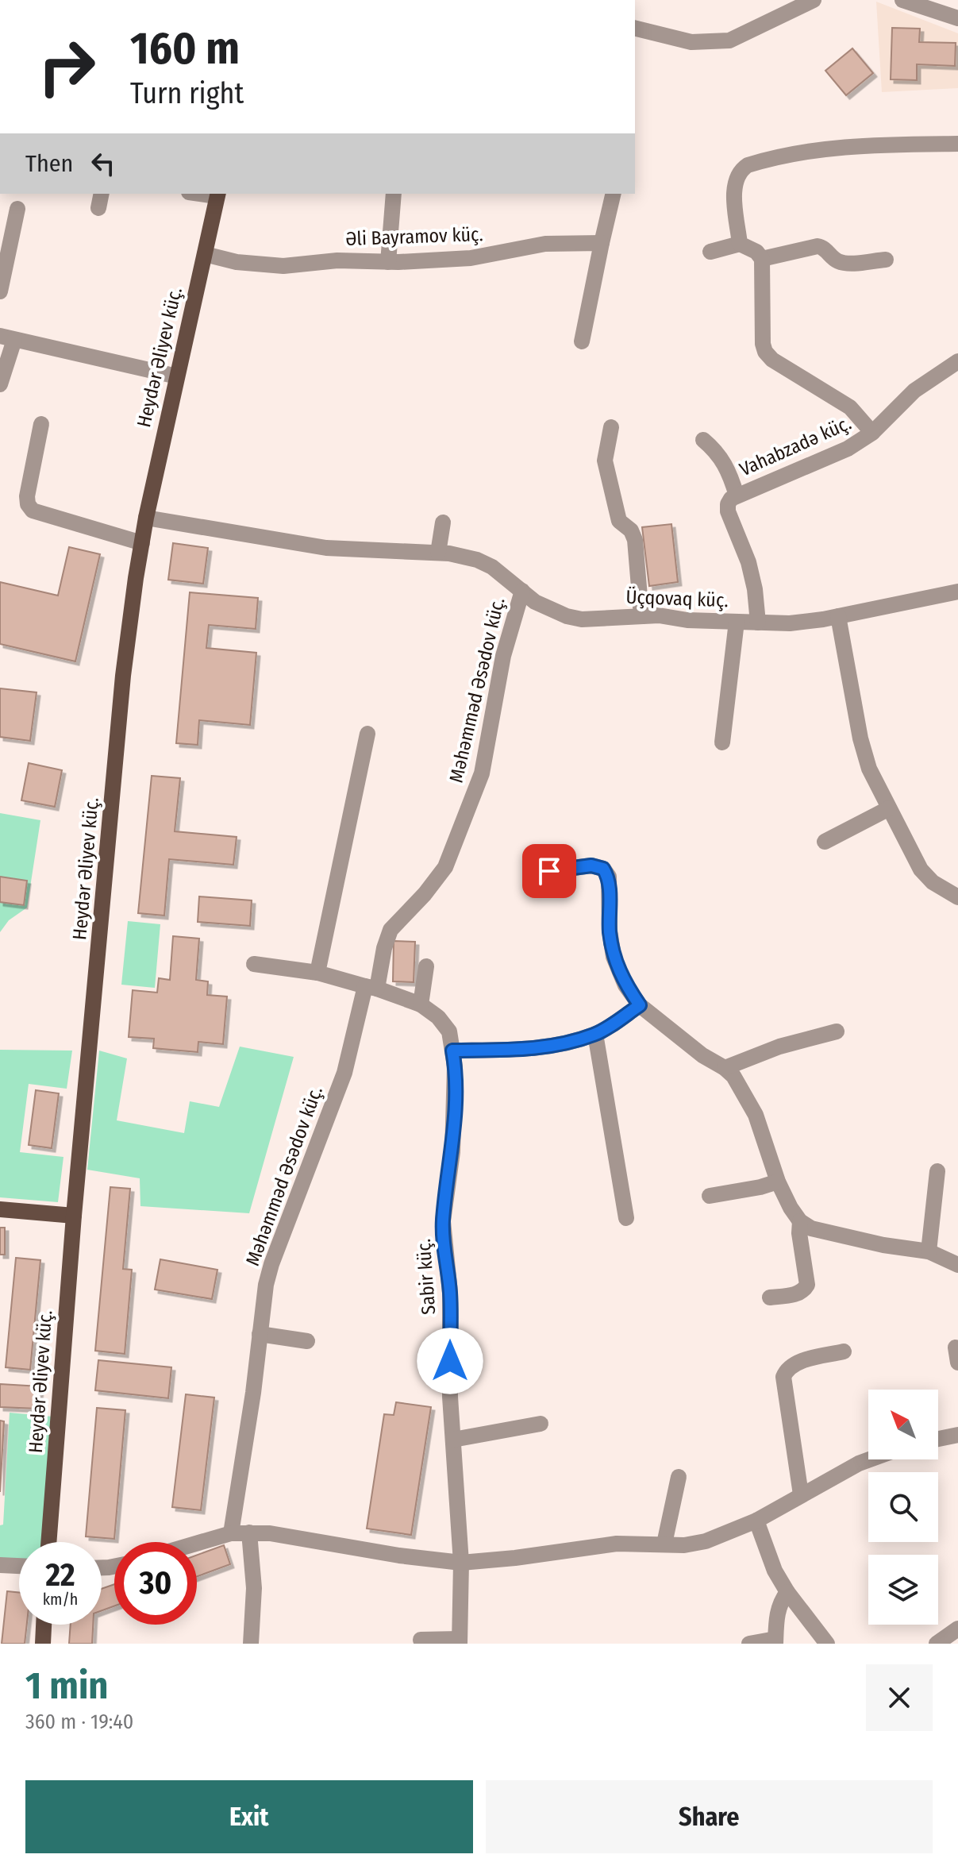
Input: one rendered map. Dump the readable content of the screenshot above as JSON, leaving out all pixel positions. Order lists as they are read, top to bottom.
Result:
{
  "streets": {
    "main road": ["Heydər Əliyev küç."],
    "street": [
      "Əli Bayramov küç.",
      "Vahabzadə küç.",
      "Üçqovaq küç.",
      "Məhəmməd Əsədov küç.",
      "Sabir küç."
    ]
  },
  "crossings": [
    ["Əli Bayramov küç.", "Heydər Əliyev küç."],
    ["Heydər Əliyev küç.", "Üçqovaq küç."],
    ["Vahabzadə küç.", "Üçqovaq küç."],
    ["Üçqovaq küç.", "Məhəmməd Əsədov küç."],
    ["Məhəmməd Əsədov küç.", "Sabir küç."]
  ],
  "north": "top left",
  "page": {
    "turn": ["160 m", "Turn right"],
    "then": "Then",
    "speed": "22 km/h",
    "limit": "30",
    "heading": ["1 min", "360 m · 19:40"],
    "buttons": ["Exit", "Share"]
  }
}
